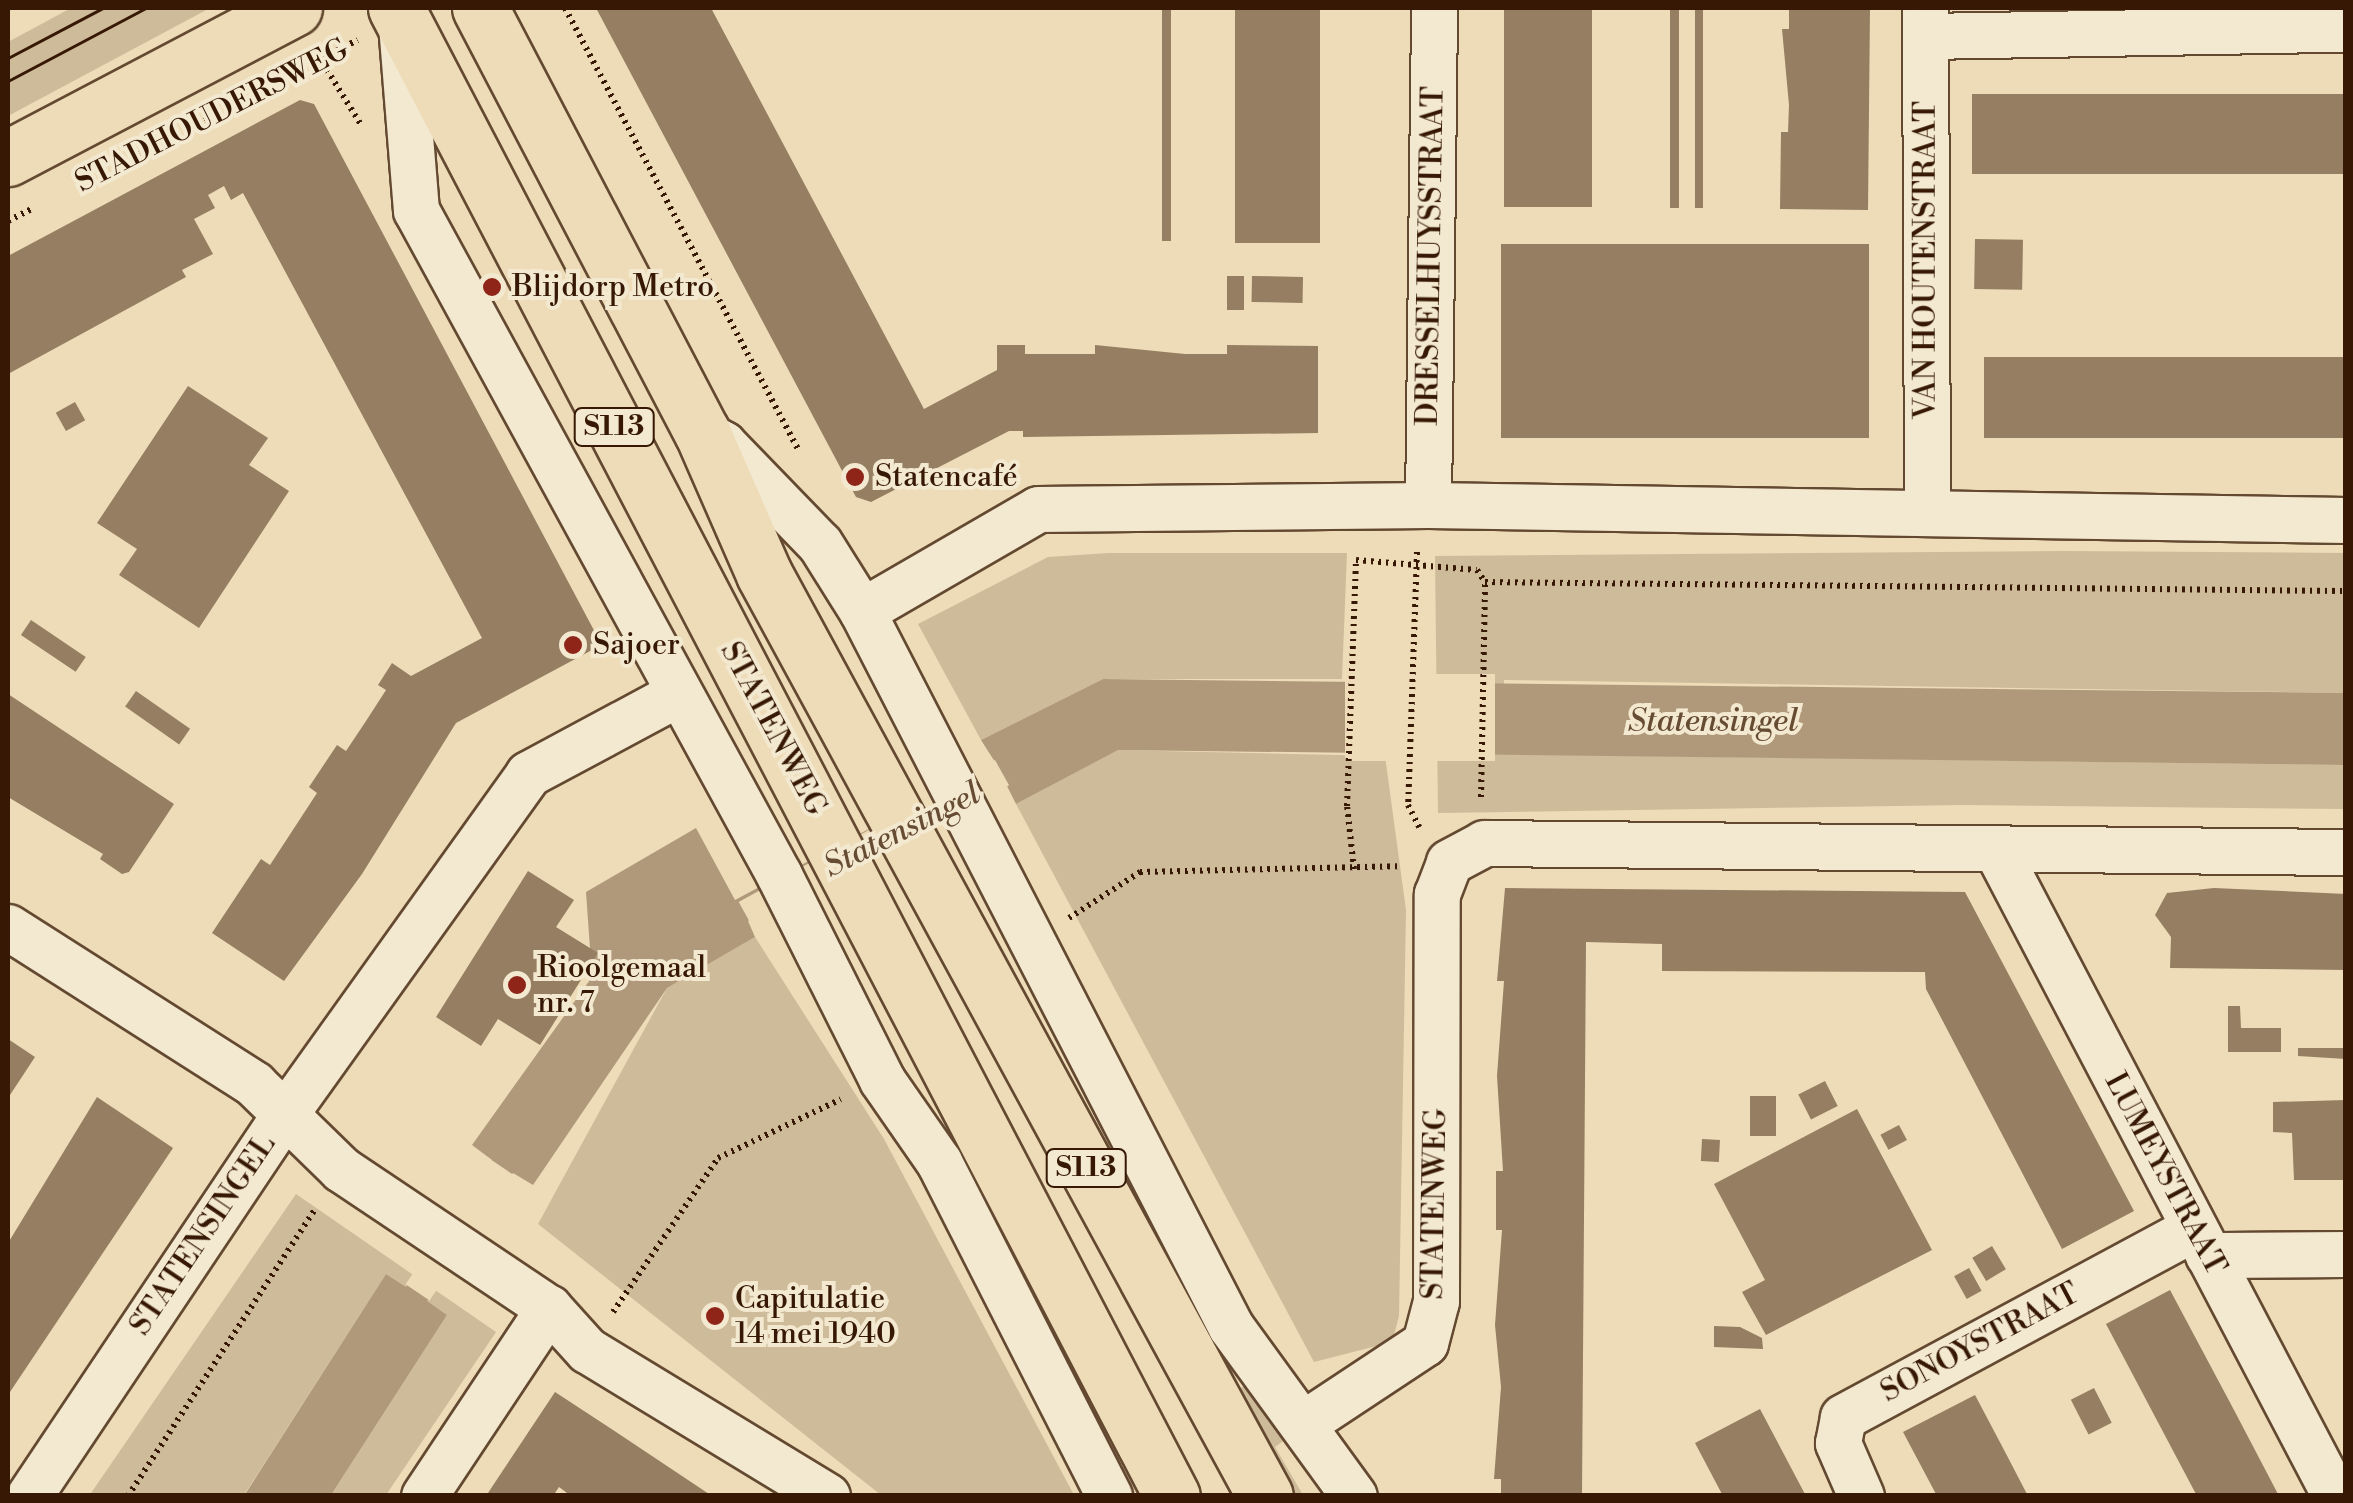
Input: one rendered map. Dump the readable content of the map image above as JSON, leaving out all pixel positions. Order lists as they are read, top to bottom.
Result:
{
  "streets": {
    "main road": ["STADHOUDERSWEG", "S113", "STATENWEG"],
    "street": [
      "DRESSELHUYSSTRAAT",
      "VAN HOUTENSTRAAT",
      "LUMEYSTRAAT",
      "STATENSINGEL",
      "SONOYSTRAAT"
    ]
  },
  "crossings": [
    ["STADHOUDERSWEG", "STATENWEG"],
    ["LUMEYSTRAAT", "SONOYSTRAAT"]
  ],
  "water": ["Statensingel"],
  "places": [
    "Blijdorp Metro",
    "Statencafé",
    "Sajoer",
    "Rioolgemaal nr. 7",
    "Capitulatie 14 mei 1940"
  ]
}
